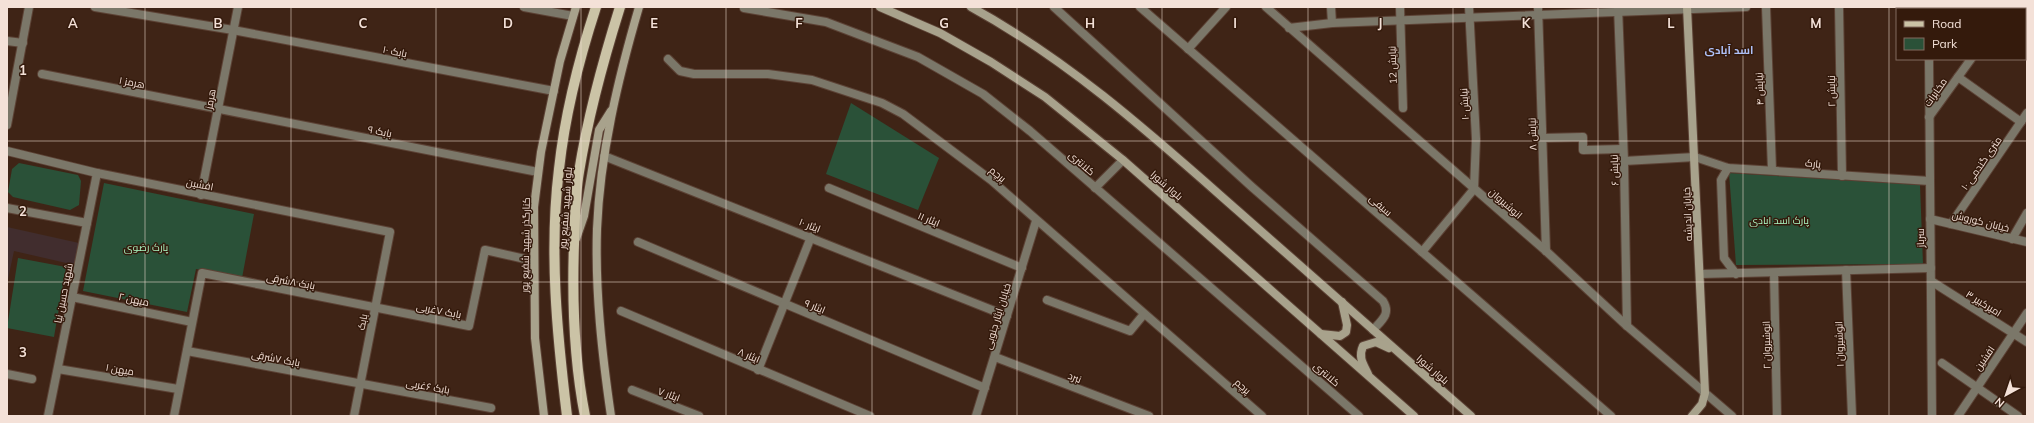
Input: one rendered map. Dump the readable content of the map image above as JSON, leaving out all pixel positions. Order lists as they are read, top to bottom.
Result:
{
  "streets": {
    "main road": [
      "بلوار شورا",
      "بلوار شهید شفیع پور",
      "خیابان اندیشه",
      "کنارگذر شهید شفیع پور"
    ],
    "street": [
      "بابک ۱۰",
      "نیایش 12",
      "هرمز ۱",
      "نیایش ۴",
      "نیایش ۲",
      "مخابرات",
      "هرمز",
      "نیایش ۱۰",
      "بابک ۹",
      "نیایش ۸",
      "کلانتری",
      "پارک",
      "۱۰ متری گندمی",
      "نیایش ۶",
      "پرچم",
      "افشین",
      "انوشیروان",
      "سیفی",
      "ایثار ۱۱",
      "خیابان کوروش",
      "ایثار ۱۰",
      "سرباز",
      "بابک ۸شرقی",
      "شهید حسین نیا",
      "میهن ۲",
      "امیرکبیر ۳",
      "ایثار ۹",
      "بابک ۷غربی",
      "خیابان ایثار جنوبی",
      "بابک",
      "انوشیروان ۱",
      "انوشیروان ۲",
      "ایثار ۸",
      "بابک ۷شرقی",
      "میهن ۱",
      "نبرد",
      "بابک ۶غربی",
      "ایثار ۷"
    ]
  },
  "crossings": [
    ["بابک ۱۰", "هرمز"],
    ["بابک ۱۰", "کنارگذر شهید شفیع پور"],
    ["هرمز ۱", "هرمز"],
    ["هرمز ۱", "بابک ۹"],
    ["نیایش ۴", "پارک"],
    ["نیایش ۲", "پارک"],
    ["مخابرات", "سرباز"],
    ["هرمز", "بابک ۹"],
    ["هرمز", "افشین"],
    ["نیایش ۱۰", "انوشیروان"],
    ["بابک ۹", "کنارگذر شهید شفیع پور"],
    ["نیایش ۸", "انوشیروان"],
    ["پارک", "خیابان اندیشه"],
    ["پارک", "سرباز"],
    ["۱۰ متری گندمی", "خیابان کوروش"],
    ["نیایش ۶", "انوشیروان"],
    ["پرچم", "خیابان ایثار جنوبی"],
    ["افشین", "شهید حسین نیا"],
    ["افشین", "امیرکبیر ۳"],
    ["افشین", "بابک"],
    ["انوشیروان", "خیابان اندیشه"],
    ["ایثار ۱۱", "خیابان ایثار جنوبی"],
    ["خیابان کوروش", "سرباز"],
    ["ایثار ۱۰", "خیابان ایثار جنوبی"],
    ["سرباز", "امیرکبیر ۳"],
    ["کنارگذر شهید شفیع پور", "بابک ۷غربی"],
    ["بابک ۸شرقی", "میهن ۲"],
    ["بابک ۸شرقی", "بابک ۷غربی"],
    ["بابک ۸شرقی", "بابک"],
    ["شهید حسین نیا", "میهن ۲"],
    ["شهید حسین نیا", "میهن ۱"],
    ["ایثار ۹", "خیابان ایثار جنوبی"],
    ["بابک ۷غربی", "بابک"],
    ["خیابان ایثار جنوبی", "نبرد"],
    ["بابک", "بابک ۷شرقی"],
    ["بابک", "بابک ۶غربی"],
    ["بابک ۷شرقی", "بابک ۶غربی"]
  ],
  "districts": ["اسد آبادی"],
  "parks": ["پارک اسد ابادی", "پارک رضوی"],
  "legend": ["Road", "Park"],
  "north": "bottom left",
  "grid": {
    "columns": [
      "A",
      "B",
      "C",
      "D",
      "E",
      "F",
      "G",
      "H",
      "I",
      "J",
      "K",
      "L",
      "M"
    ],
    "rows": ["1", "2", "3"]
  }
}
